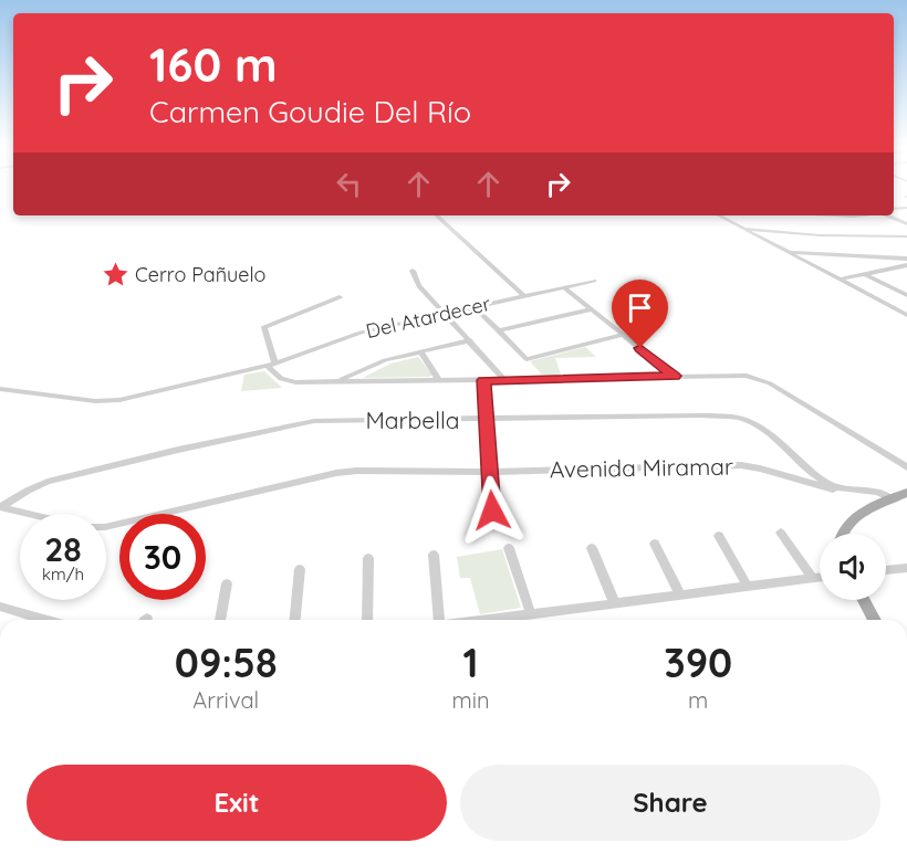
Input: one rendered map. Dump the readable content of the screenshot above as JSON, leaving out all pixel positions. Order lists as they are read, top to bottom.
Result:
{
  "streets": {
    "street": ["Del Atardecer", "Marbella", "Avenida Miramar"]
  },
  "crossings": [
    ["Marbella", "Avenida Miramar"]
  ],
  "places": {
    "place": ["Cerro Pañuelo"]
  },
  "page": {
    "turn": ["160 m", "Carmen Goudie Del Río"],
    "speed": "28 km/h",
    "limit": "30",
    "eta": [
      "09:58",
      "Arrival",
      "1",
      "min",
      "390",
      "m"
    ],
    "buttons": ["Exit", "Share"]
  }
}
